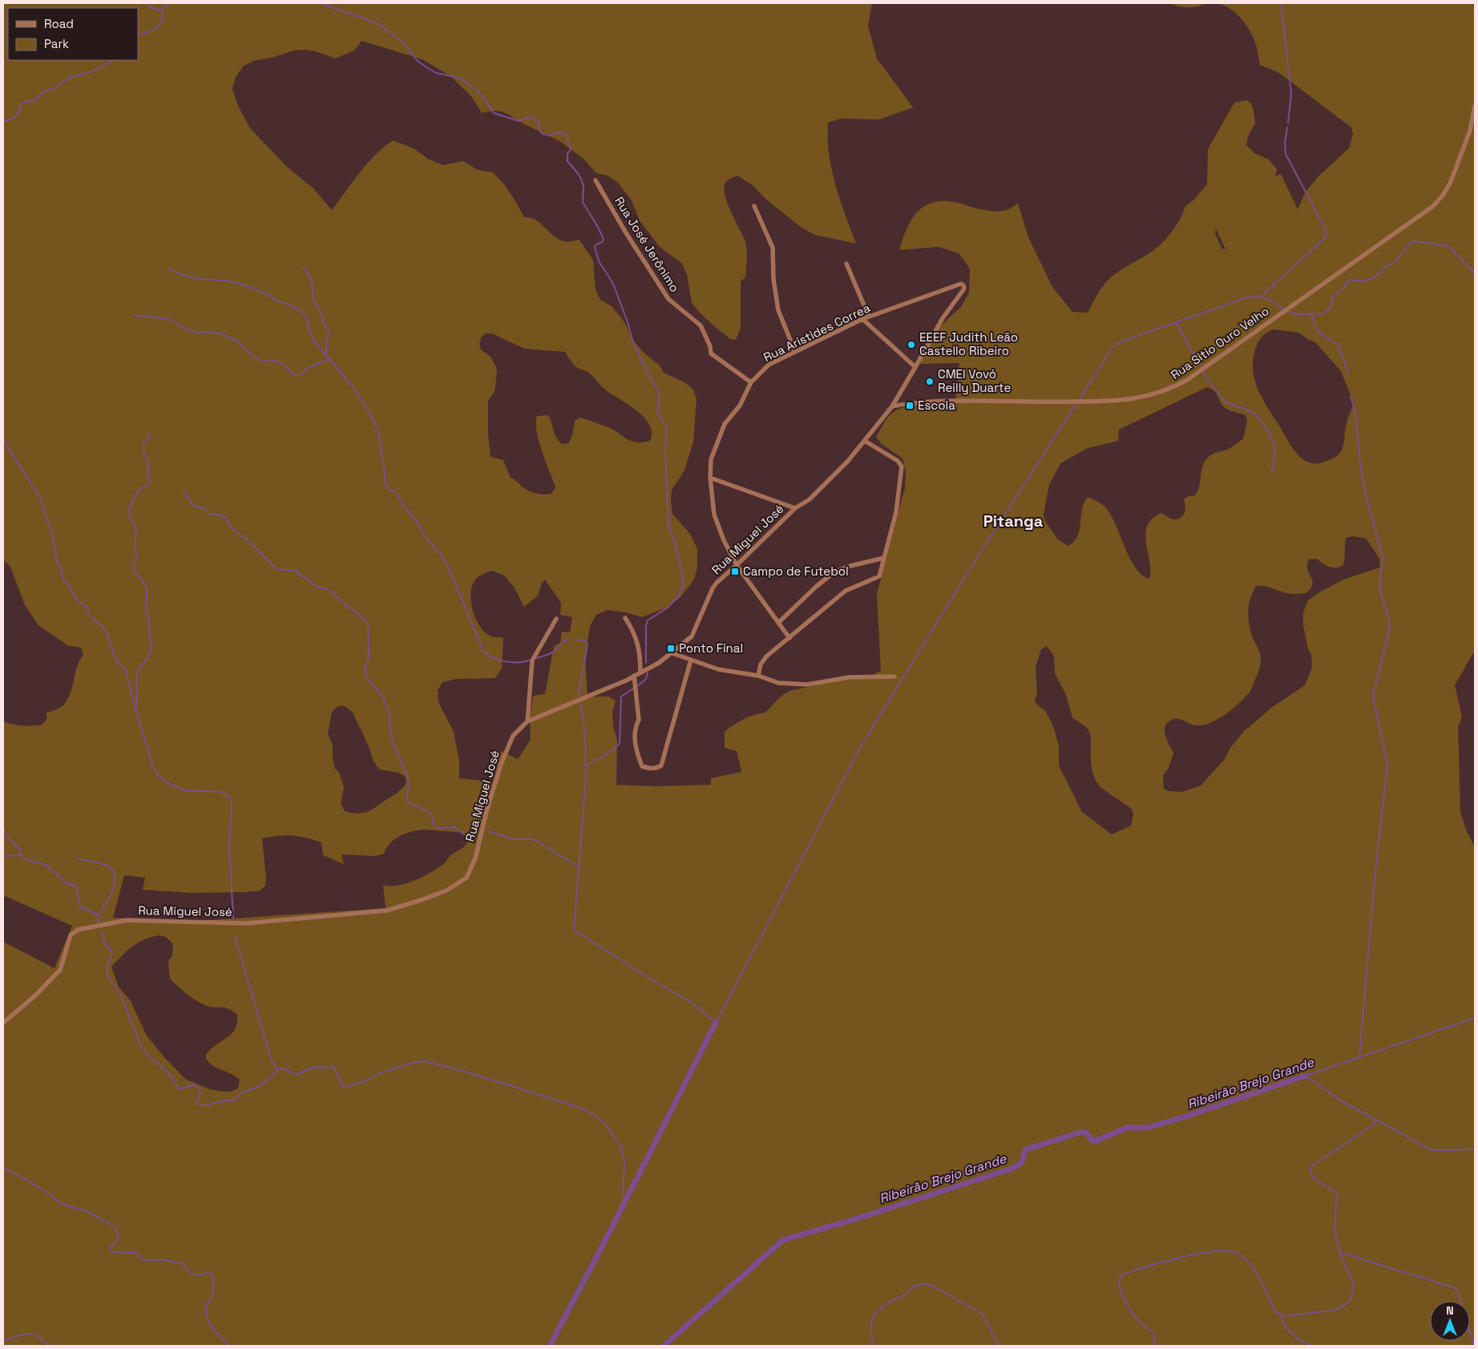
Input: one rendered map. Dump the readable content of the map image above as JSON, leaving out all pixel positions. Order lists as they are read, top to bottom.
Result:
{
  "streets": {
    "street": [
      "Rua José Jerônimo",
      "Rua Aristides Correa",
      "Rua Sitio Ouro Velho",
      "Rua Miguel José"
    ]
  },
  "crossings": [
    ["Rua José Jerônimo", "Rua Aristides Correa"],
    ["Rua Aristides Correa", "Rua Miguel José"],
    ["Rua Sitio Ouro Velho", "Rua Miguel José"]
  ],
  "districts": ["Pitanga"],
  "water": ["Ribeirão Brejo Grande"],
  "places": {
    "other": ["EEEF Judith Leão Castello Ribeiro", "CMEI Vovó Reilly Duarte"],
    "transit": ["Escola", "Campo de Futebol", "Ponto Final"]
  },
  "legend": ["Road", "Park"],
  "north": "top"
}
